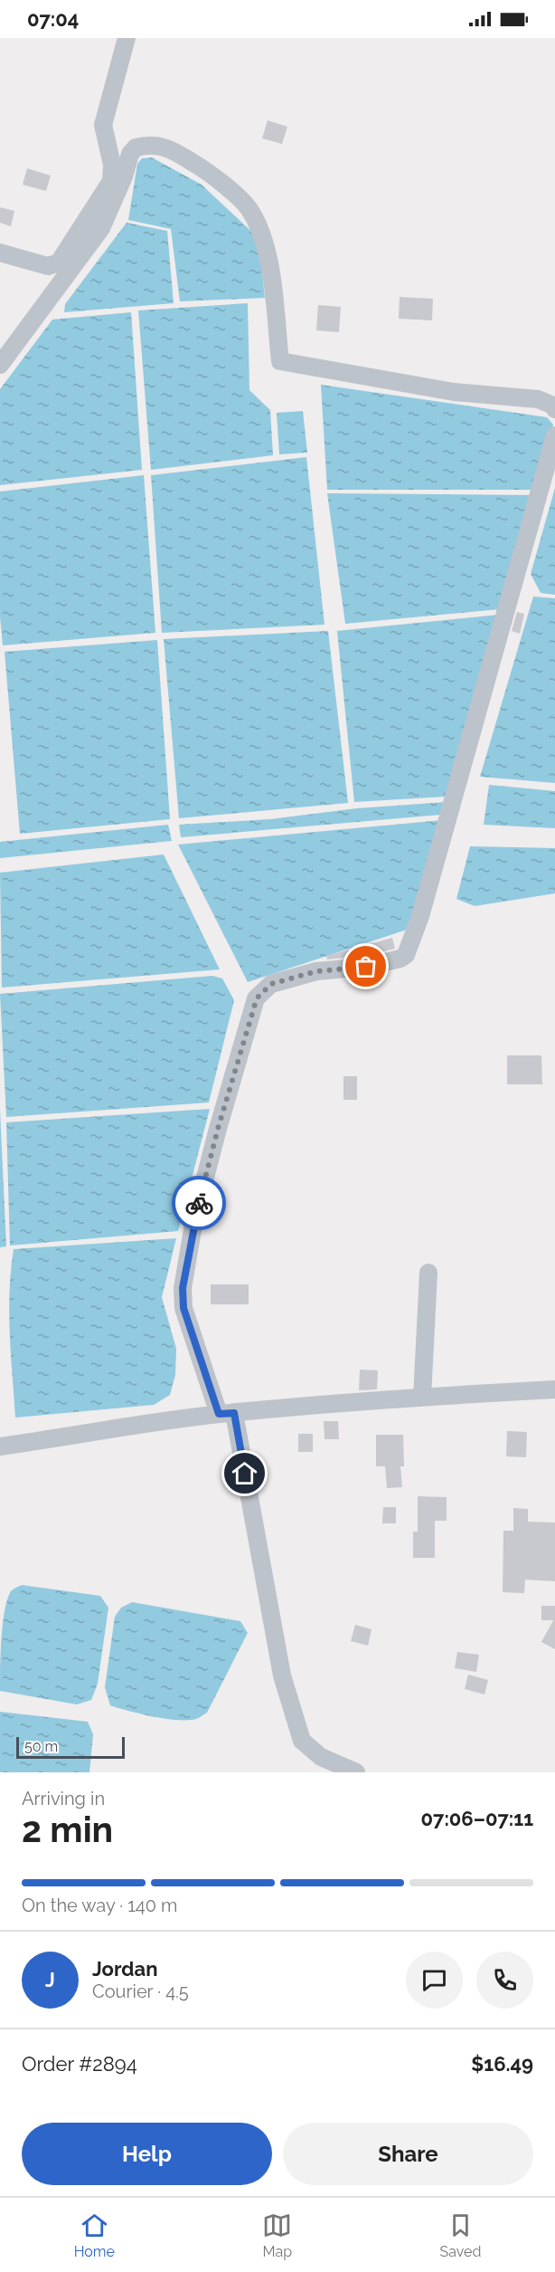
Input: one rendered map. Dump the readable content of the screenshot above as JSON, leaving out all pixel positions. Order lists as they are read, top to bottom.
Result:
{
  "scale_bar": "50 m",
  "page": {
    "status": "07:04",
    "scale": "50 m",
    "heading": ["2 min", "Arriving in", "07:06–07:11"],
    "panel": [
      "Jordan",
      "Courier · 4.5",
      "Order #2894",
      "$16.49"
    ],
    "bar": "On the way · 140 m",
    "round": "J",
    "buttons": ["Help", "Share"],
    "tabs": ["Home", "Map", "Saved"]
  }
}
